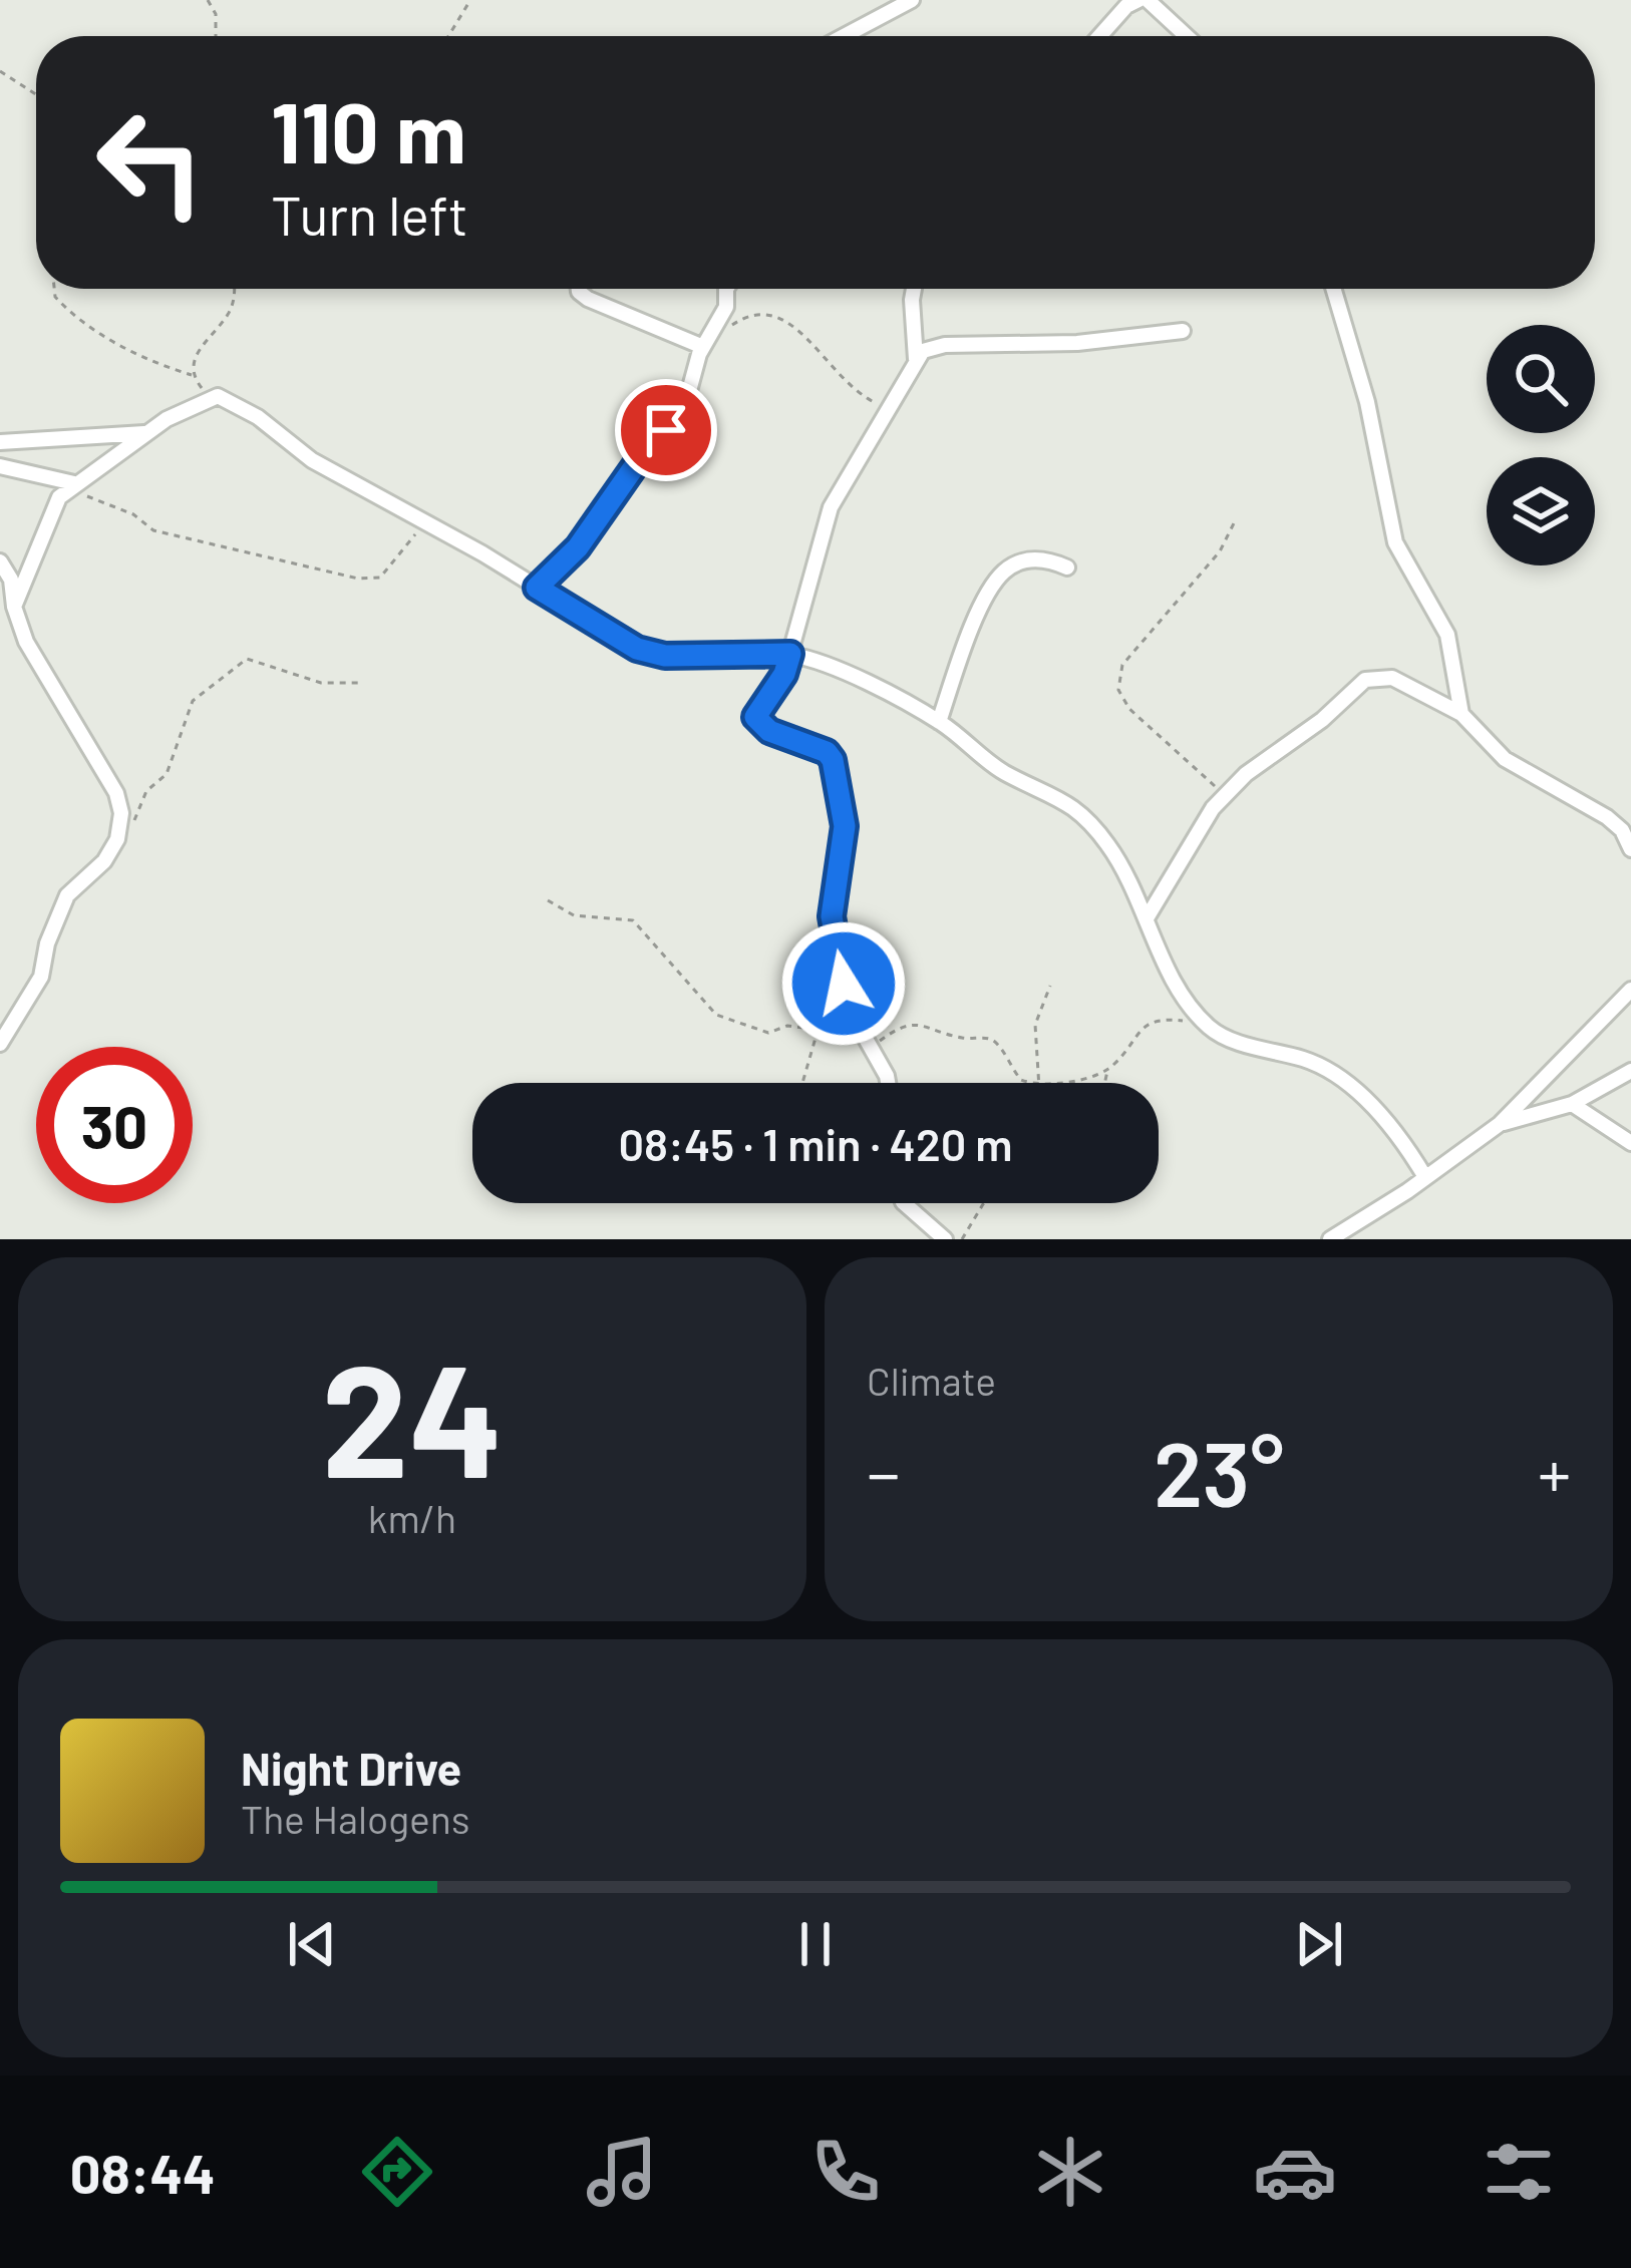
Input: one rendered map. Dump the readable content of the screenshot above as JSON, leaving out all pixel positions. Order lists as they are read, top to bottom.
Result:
{
  "page": {
    "turn": ["110 m", "Turn left"],
    "limit": "30",
    "trip": "08:45 · 1 min · 420 m",
    "tile": [
      ["24", "km/h"],
      "Climate"
    ],
    "heat": ["−", "23°", "+"],
    "song": ["Night Drive", "The Halogens"],
    "tabs": "08:44"
  }
}
